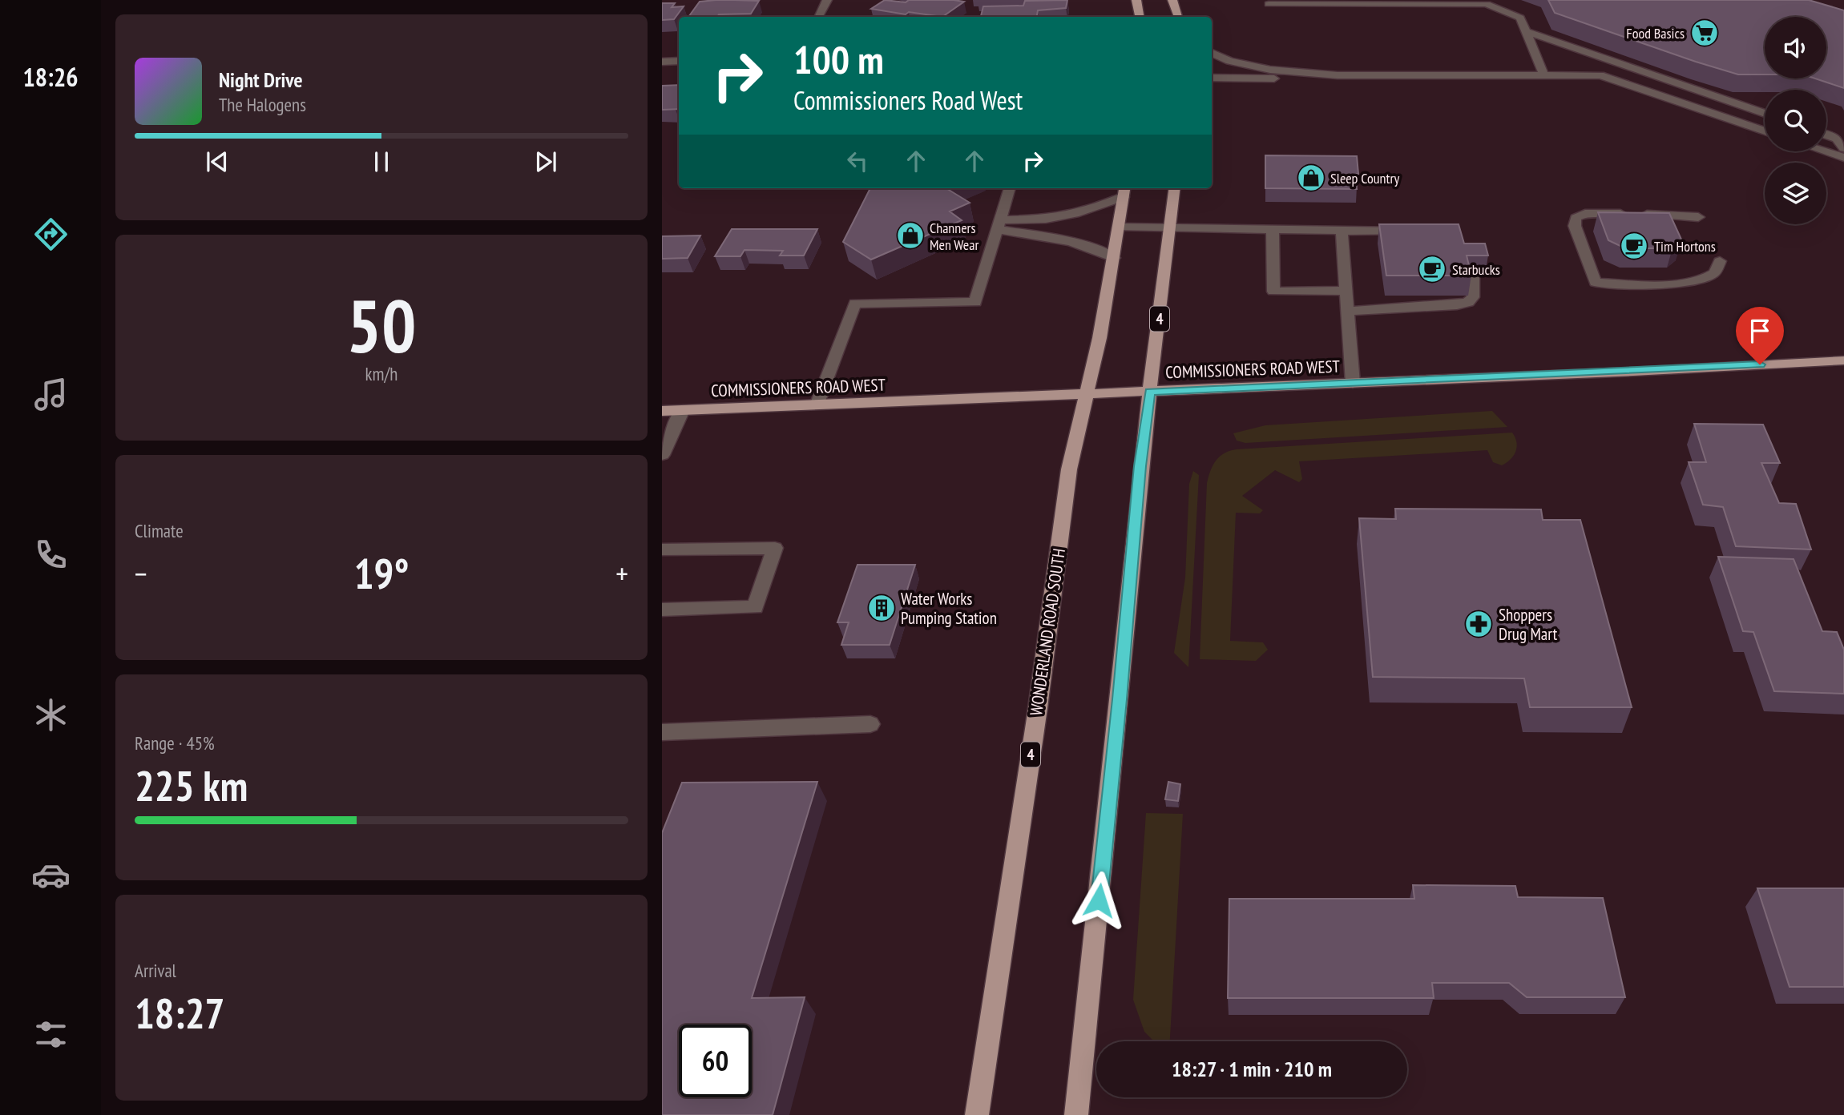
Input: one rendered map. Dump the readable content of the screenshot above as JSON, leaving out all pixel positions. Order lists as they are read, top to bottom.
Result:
{
  "streets": {
    "main road": ["4", "COMMISSIONERS ROAD WEST", "WONDERLAND ROAD SOUTH"]
  },
  "crossings": [
    ["4", "COMMISSIONERS ROAD WEST"],
    ["COMMISSIONERS ROAD WEST", "WONDERLAND ROAD SOUTH"]
  ],
  "places": {
    "supermarket": ["Food Basics"],
    "shop": ["Sleep Country", "Channers Men Wear"],
    "cafe": ["Tim Hortons", "Starbucks"],
    "building": ["Water Works Pumping Station"],
    "pharmacy": ["Shoppers Drug Mart"]
  },
  "page": {
    "tabs": "18:26",
    "turn": ["100 m", "Commissioners Road West"],
    "song": ["Night Drive", "The Halogens"],
    "tile": [
      ["50", "km/h"],
      "Climate",
      ["Range · 45%", "225 km"],
      ["Arrival", "18:27"]
    ],
    "heat": ["−", "19°", "+"],
    "limit": "60",
    "trip": "18:27 · 1 min · 210 m"
  }
}
